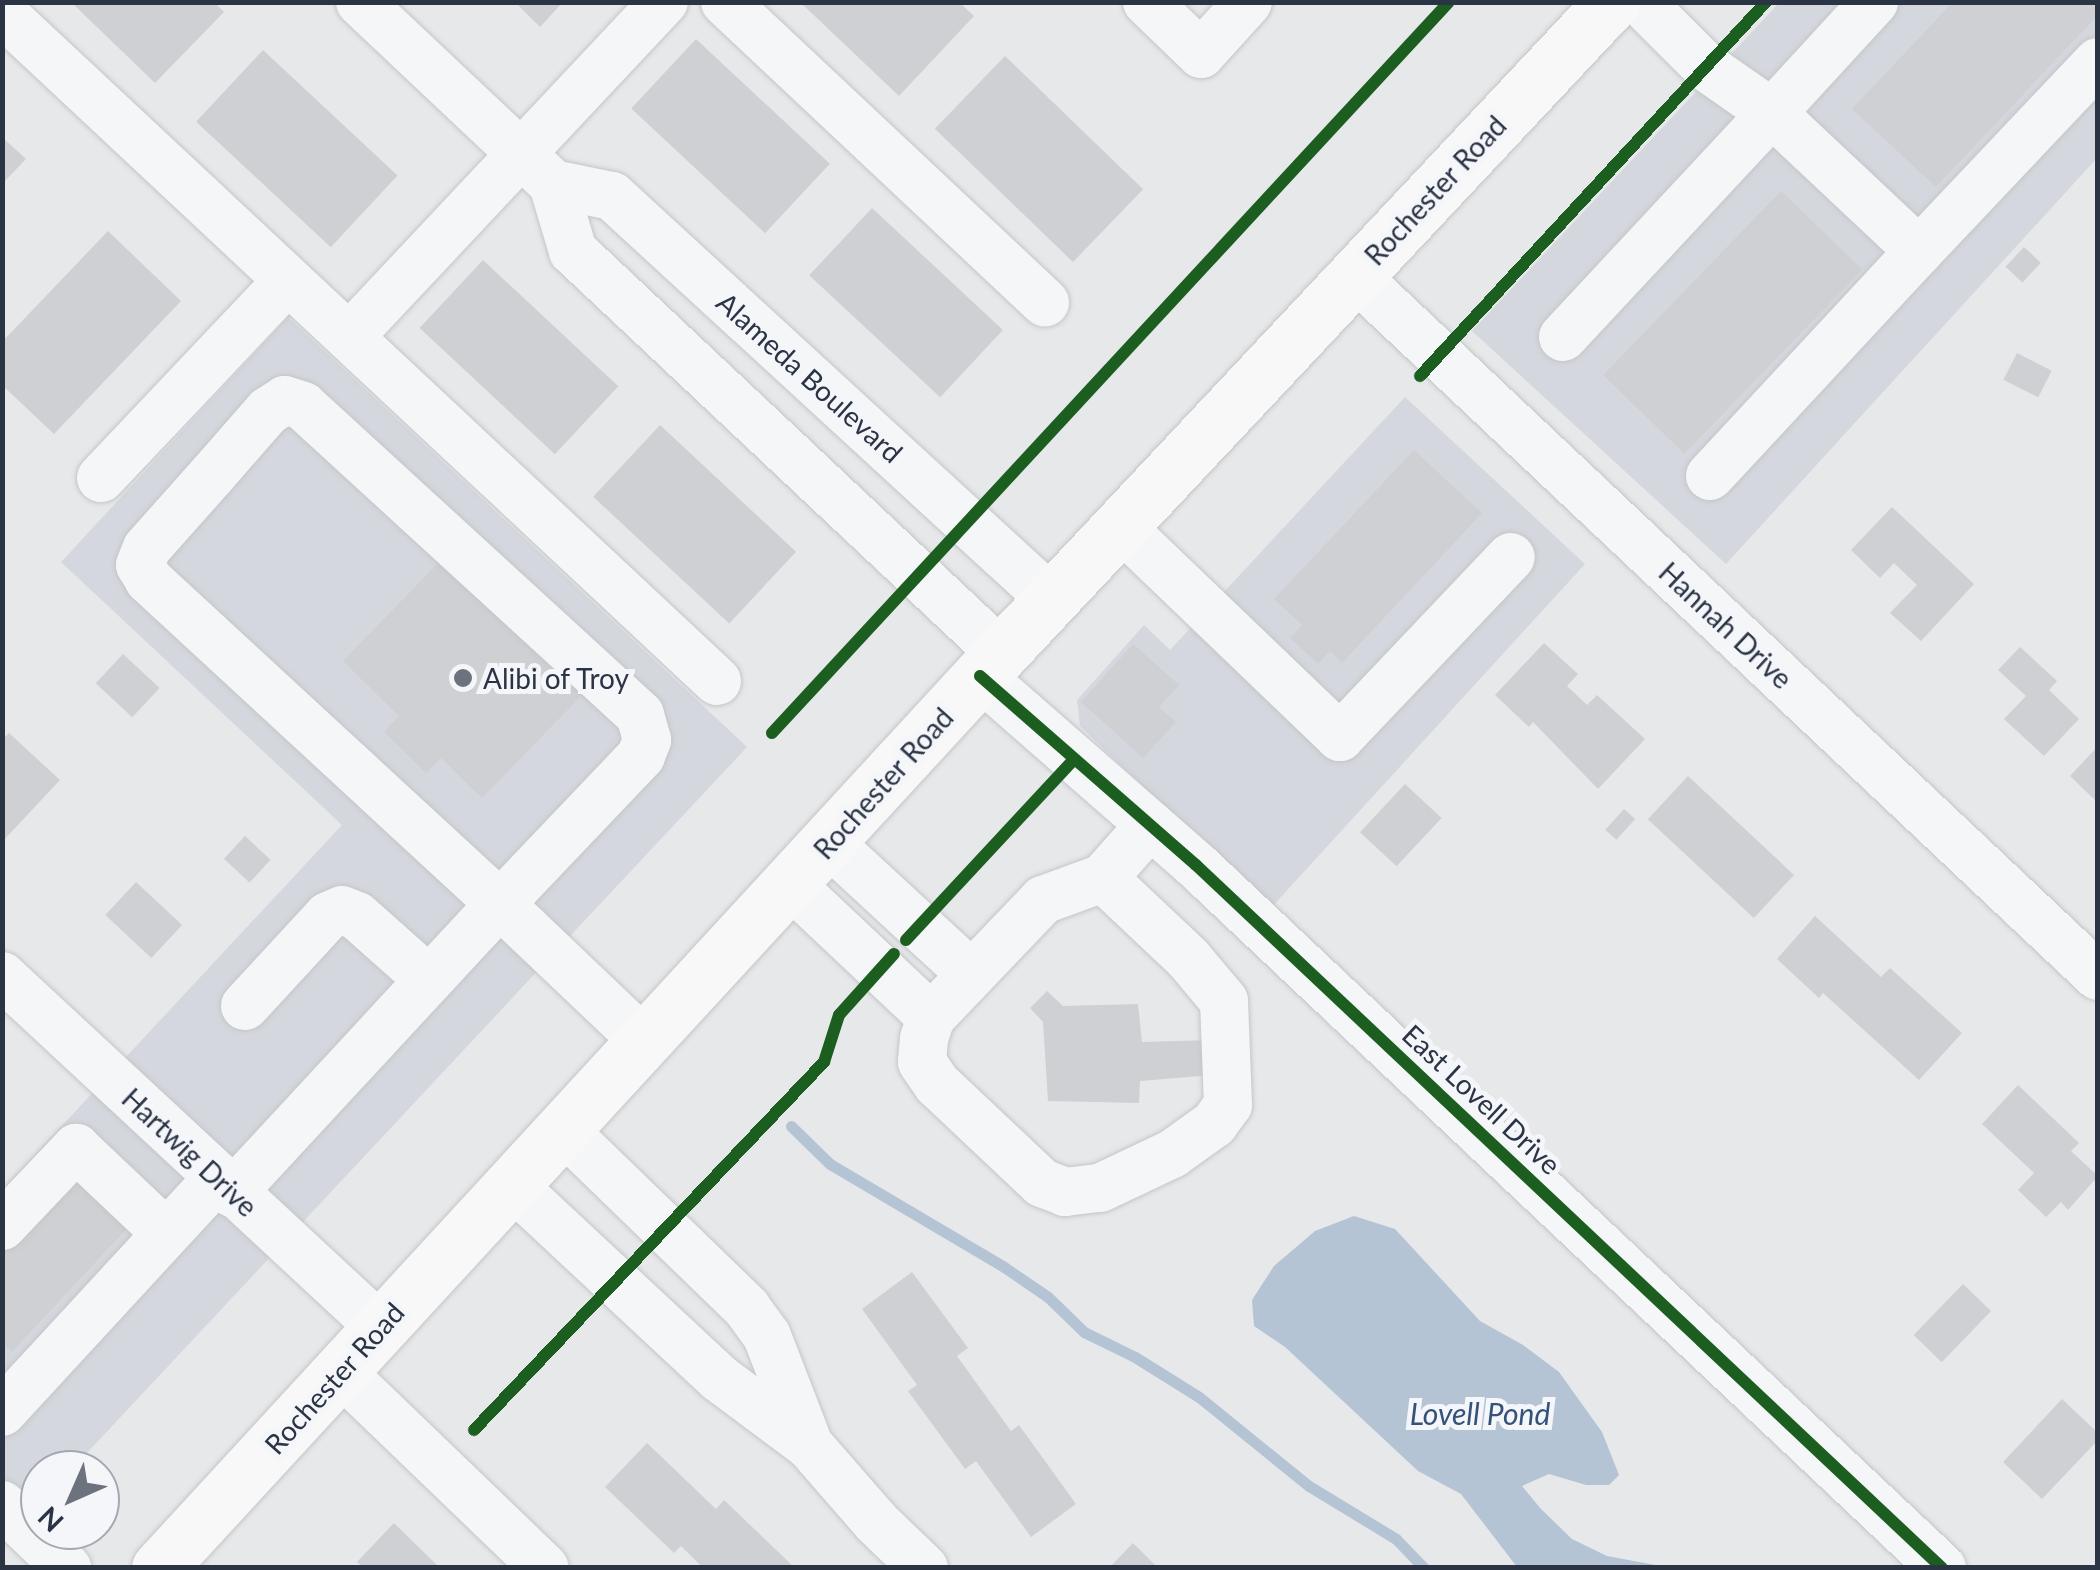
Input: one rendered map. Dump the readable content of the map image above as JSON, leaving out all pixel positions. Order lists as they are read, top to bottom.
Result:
{
  "streets": {
    "main road": ["Rochester Road"],
    "street": [
      "Alameda Boulevard",
      "Hannah Drive",
      "East Lovell Drive",
      "Hartwig Drive"
    ]
  },
  "crossings": [
    ["Rochester Road", "Alameda Boulevard"],
    ["Rochester Road", "Hannah Drive"],
    ["Rochester Road", "East Lovell Drive"],
    ["Rochester Road", "Hartwig Drive"]
  ],
  "water": ["Lovell Pond"],
  "places": ["Alibi of Troy"],
  "north": "bottom left"
}
